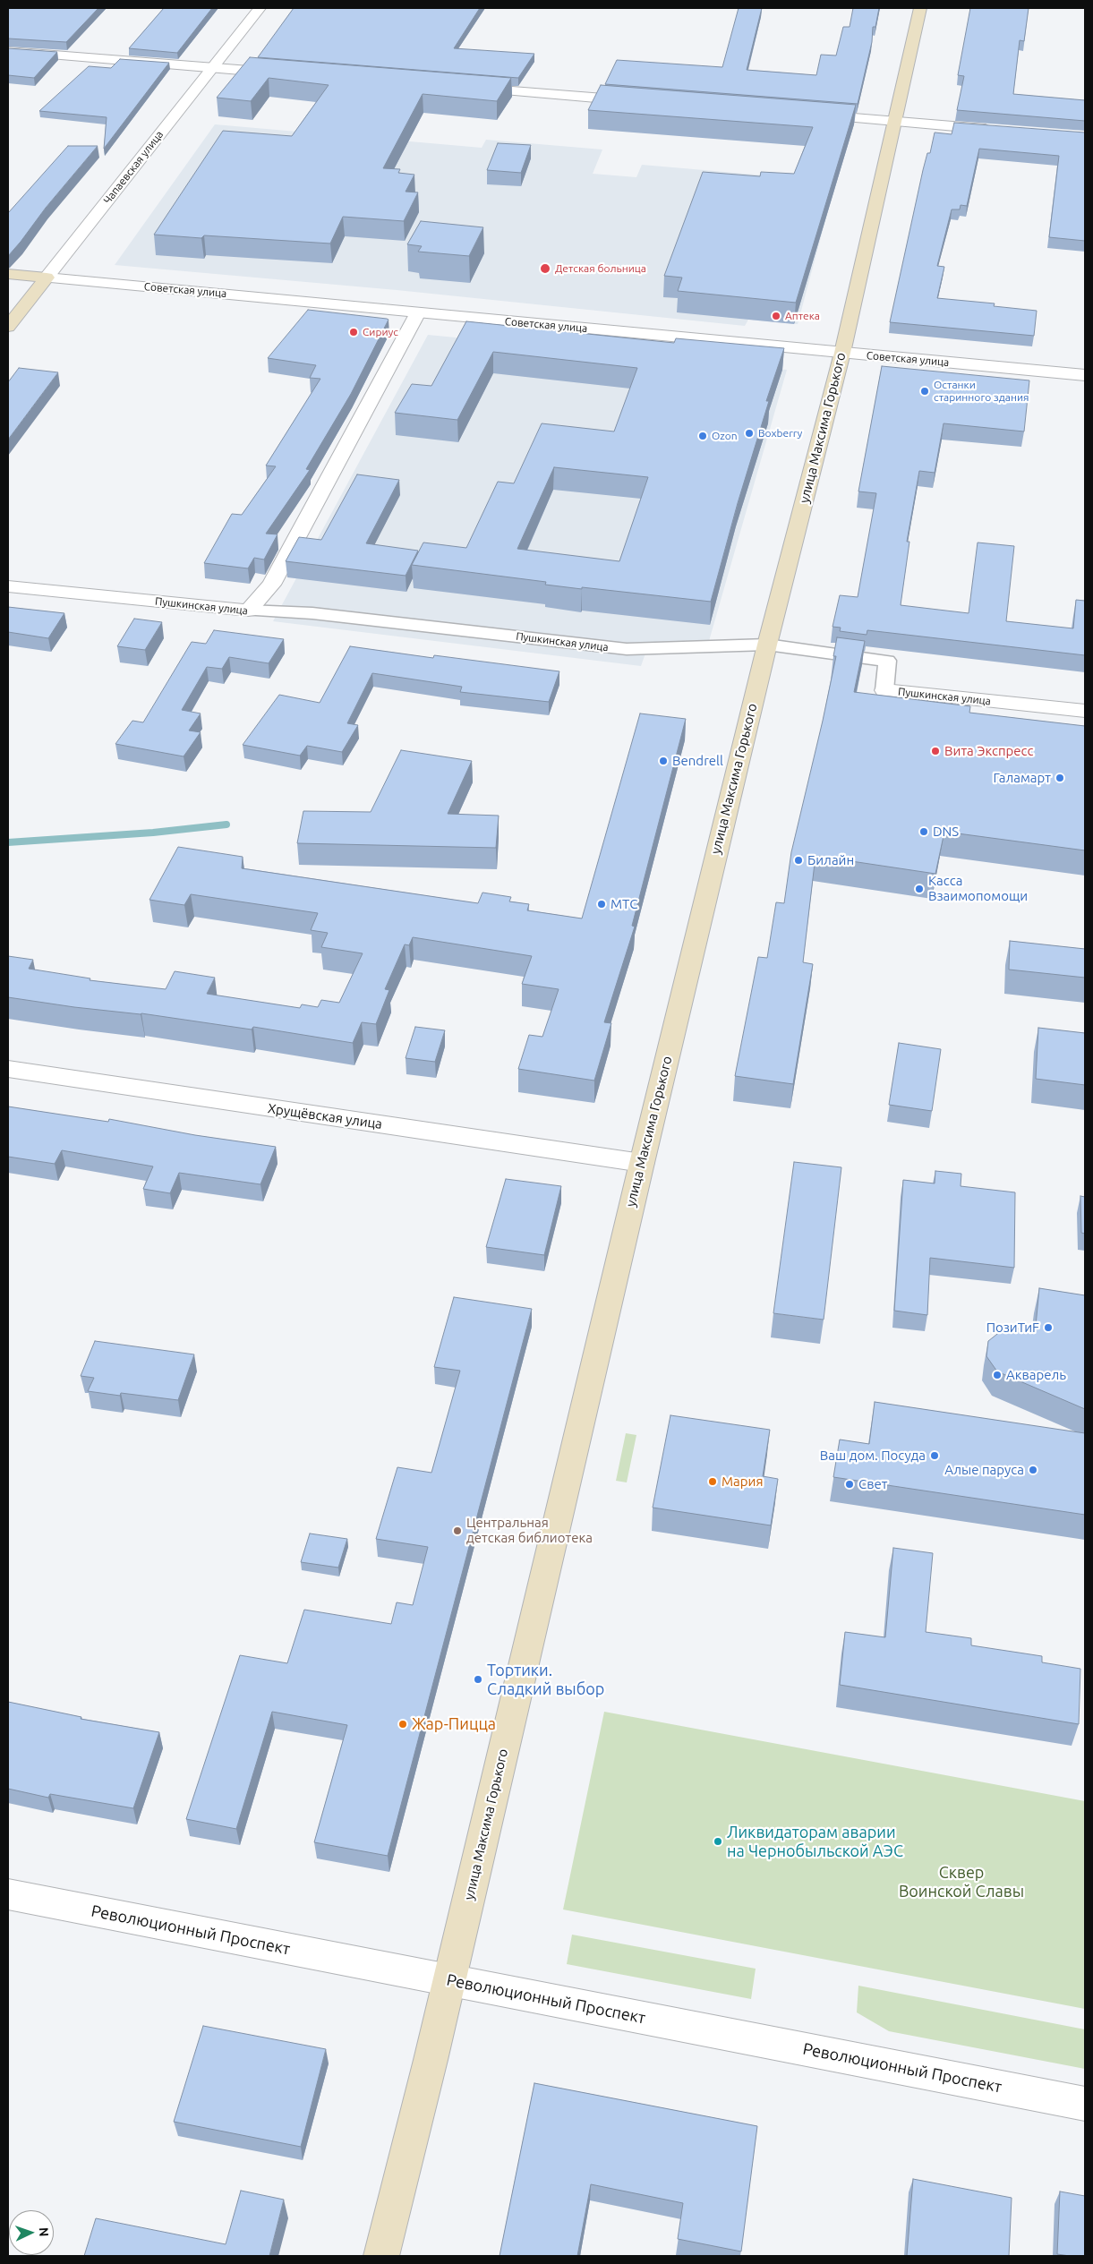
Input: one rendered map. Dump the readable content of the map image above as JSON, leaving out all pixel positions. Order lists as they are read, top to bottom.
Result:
{
  "streets": {
    "main road": ["Чапаевская улица", "Советская улица", "улица Максима Горького"],
    "street": ["Пушкинская улица", "Хрущёвская улица", "Революционный Проспект"]
  },
  "crossings": [
    ["Чапаевская улица", "Советская улица"],
    ["Советская улица", "улица Максима Горького"],
    ["улица Максима Горького", "Пушкинская улица"],
    ["улица Максима Горького", "Хрущёвская улица"],
    ["улица Максима Горького", "Революционный Проспект"]
  ],
  "parks": ["Сквер Воинской Славы"],
  "places": [
    "Детская больница",
    "Аптека",
    "Сириус",
    "Останки старинного здания",
    "Boxberry",
    "Ozon",
    "Вита Экспресс",
    "Bendrell",
    "Галамарт",
    "DNS",
    "Билайн",
    "Касса Взаимопомощи",
    "МТС",
    "ПозиТиF",
    "Акварель",
    "Ваш дом. Посуда",
    "Алые паруса",
    "Мария",
    "Свет",
    "Центральная детская библиотека",
    "Тортики. Сладкий выбор",
    "Жар-Пицца",
    "Ликвидаторам аварии на Чернобыльской АЭС"
  ],
  "north": "right"
}
